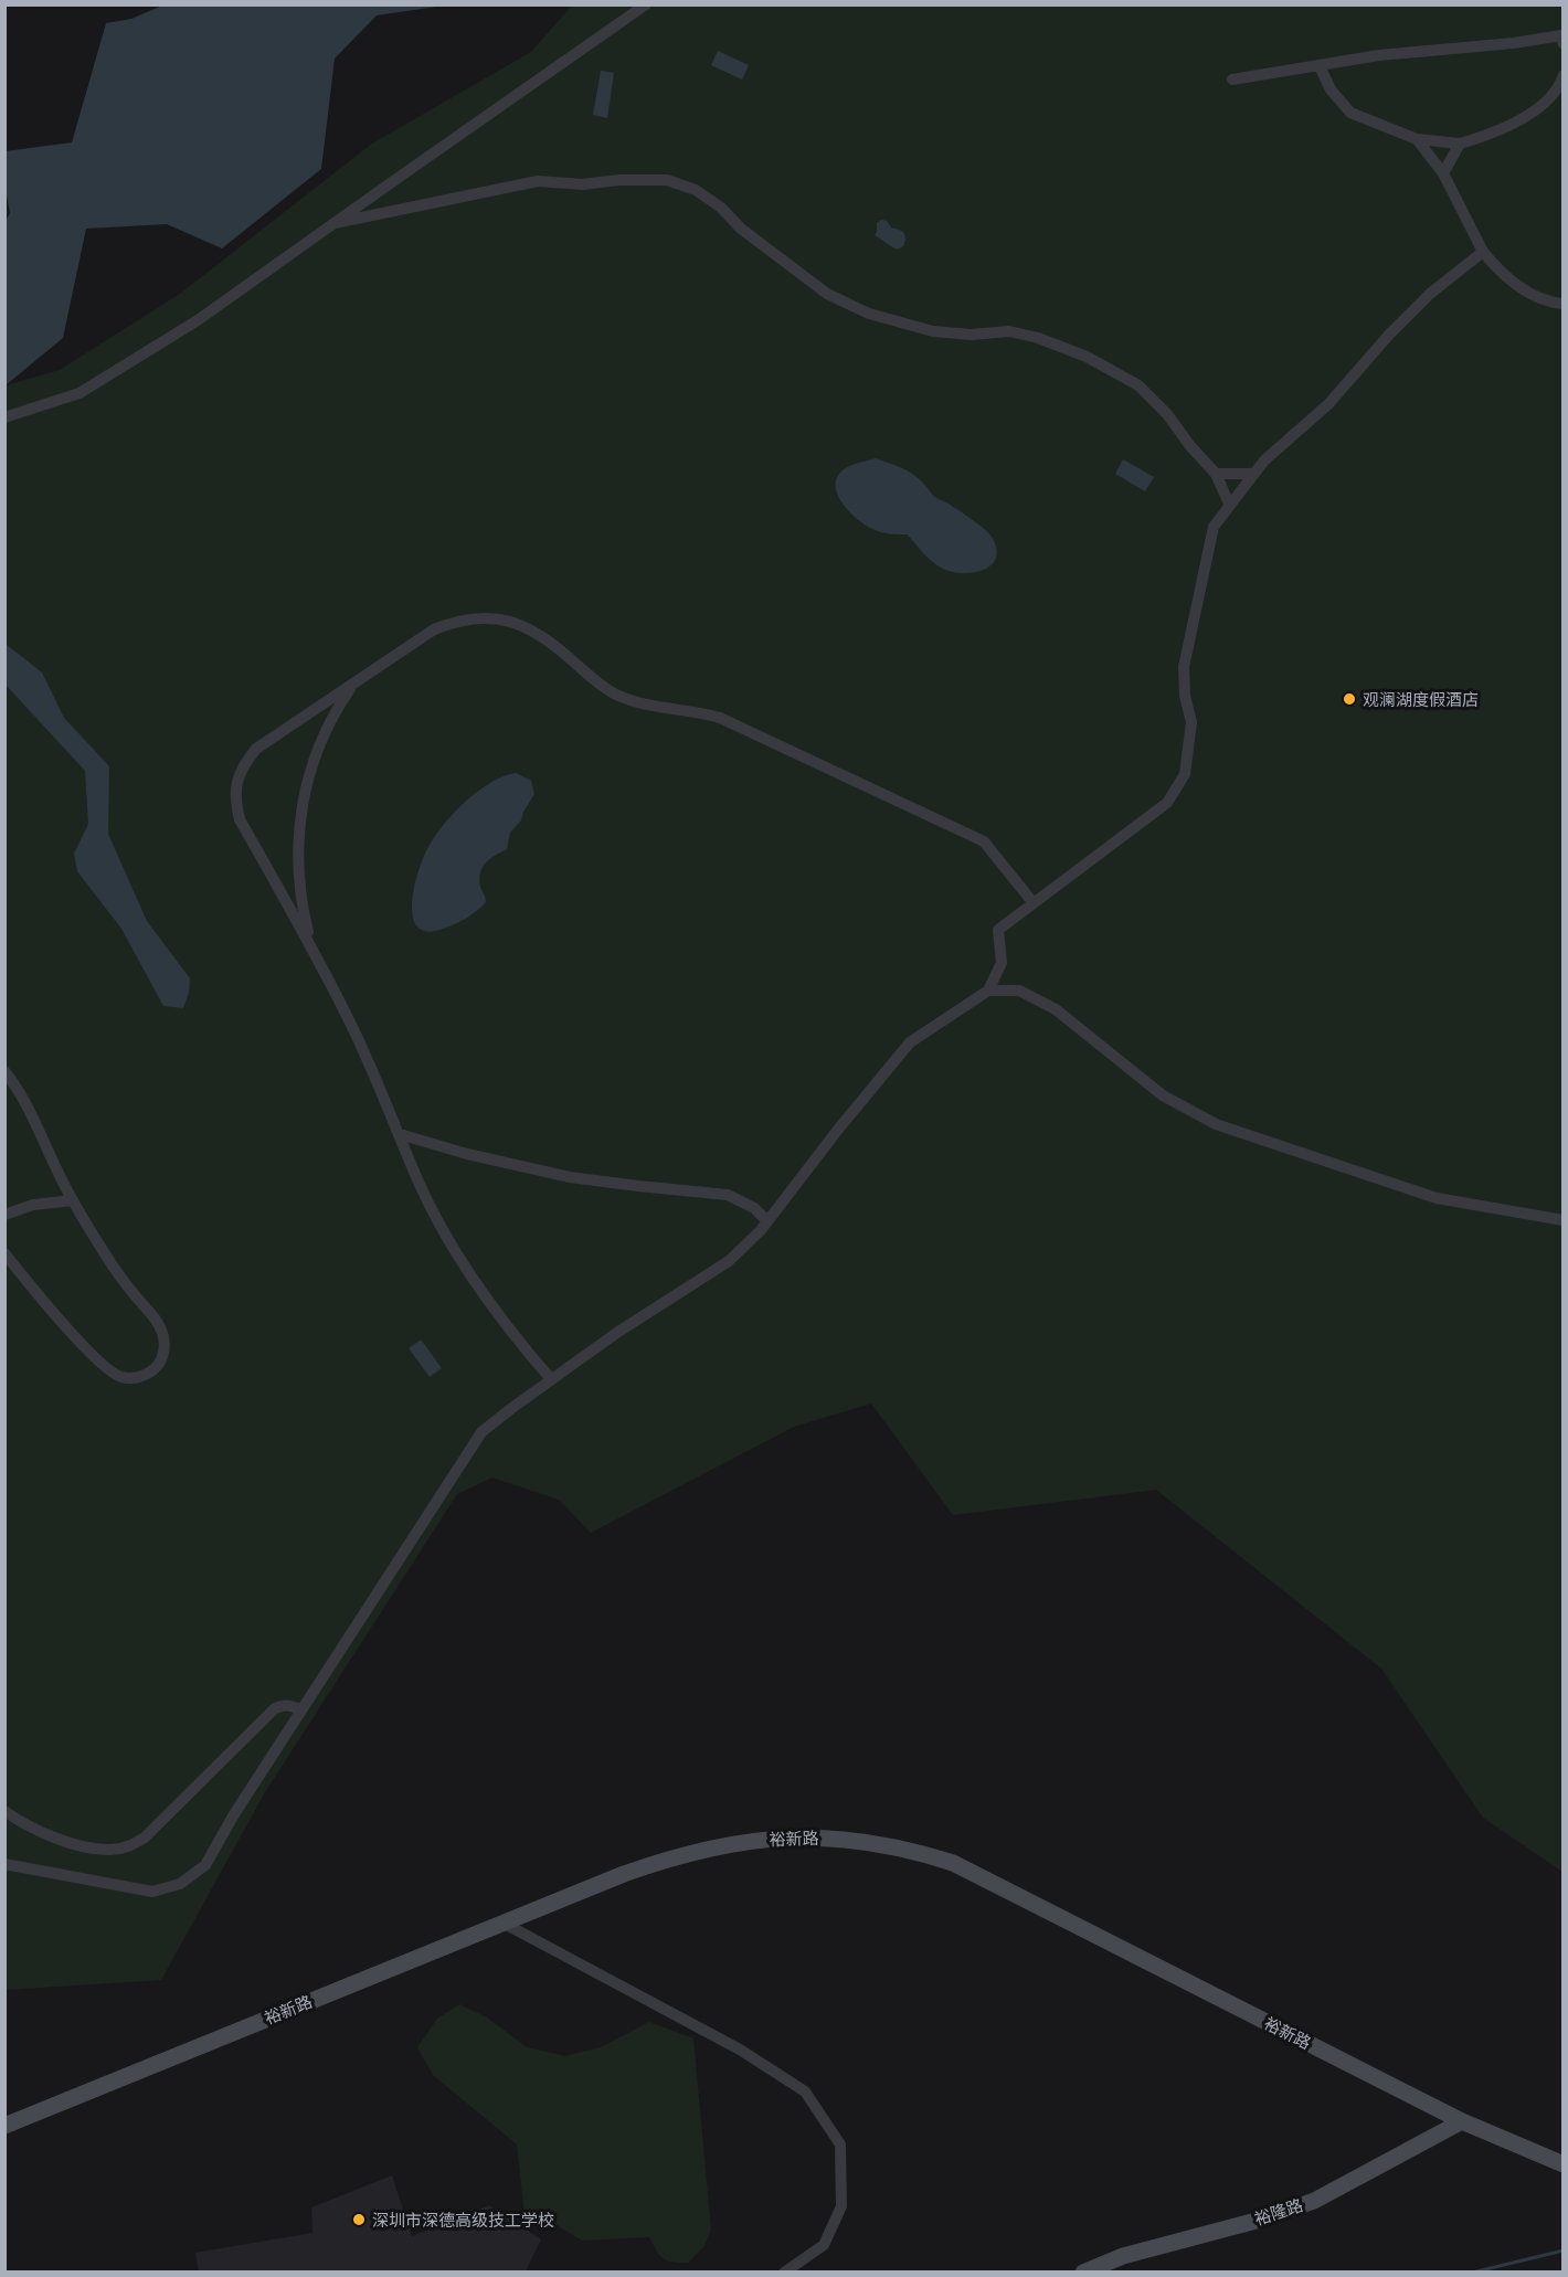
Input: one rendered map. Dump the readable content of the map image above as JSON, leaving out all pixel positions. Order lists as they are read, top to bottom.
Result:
{
  "streets": {
    "street": ["裕新路", "裕隆路"]
  },
  "crossings": [
    ["裕新路", "裕隆路"]
  ],
  "places": ["观澜湖度假酒店", "深圳市深德高级技工学校"]
}
